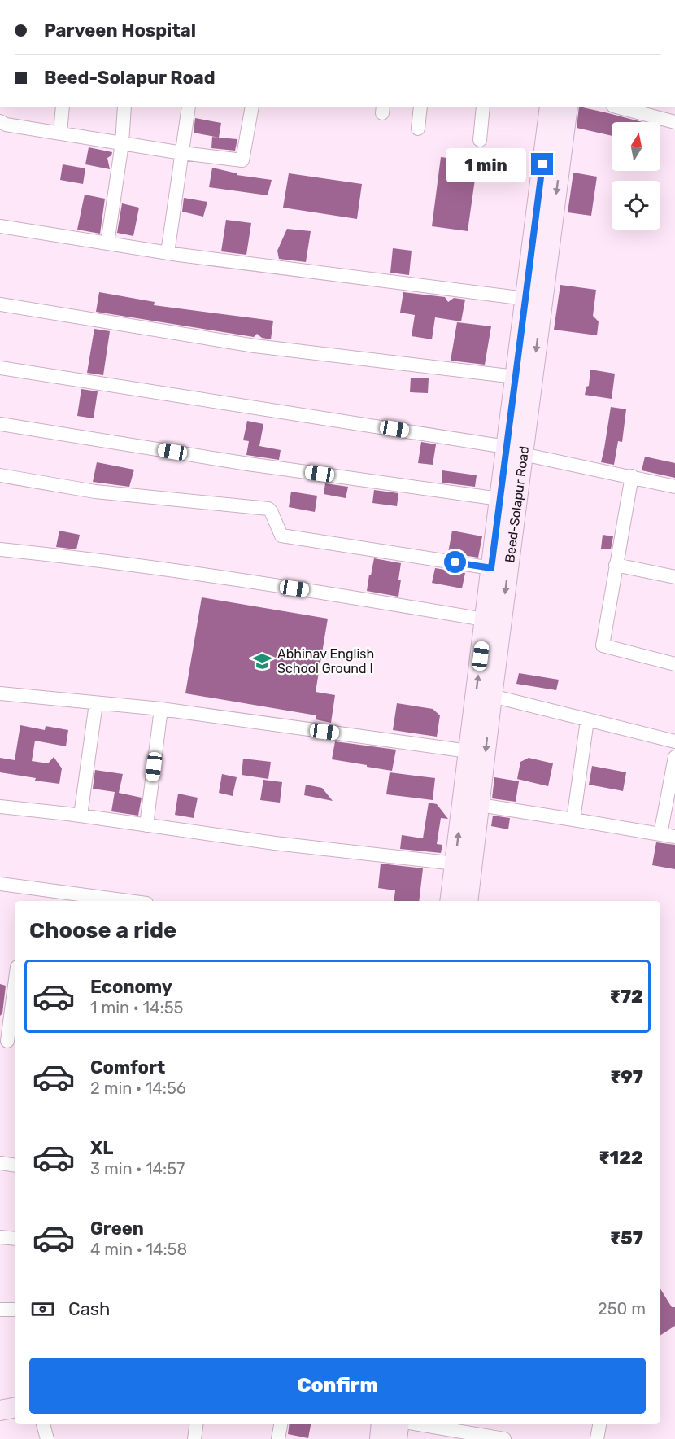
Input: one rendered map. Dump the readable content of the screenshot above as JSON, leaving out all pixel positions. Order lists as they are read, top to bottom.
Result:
{
  "streets": {
    "main road": ["Beed-Solapur Road"]
  },
  "places": {
    "school or university": ["Abhinav English School Ground I"]
  },
  "north": "top",
  "page": {
    "banner": ["Parveen Hospital", "Beed-Solapur Road"],
    "bubble": "1 min",
    "heading": "Choose a ride",
    "list": [
      {
        "name": "Economy",
        "note": "1 min · 14:55",
        "value": "₹72"
      },
      {
        "name": "Comfort",
        "note": "2 min · 14:56",
        "value": "₹97"
      },
      {
        "name": "XL",
        "note": "3 min · 14:57",
        "value": "₹122"
      },
      {
        "name": "Green",
        "note": "4 min · 14:58",
        "value": "₹57"
      }
    ],
    "pay": ["Cash", "250 m"],
    "buttons": "Confirm"
  }
}
